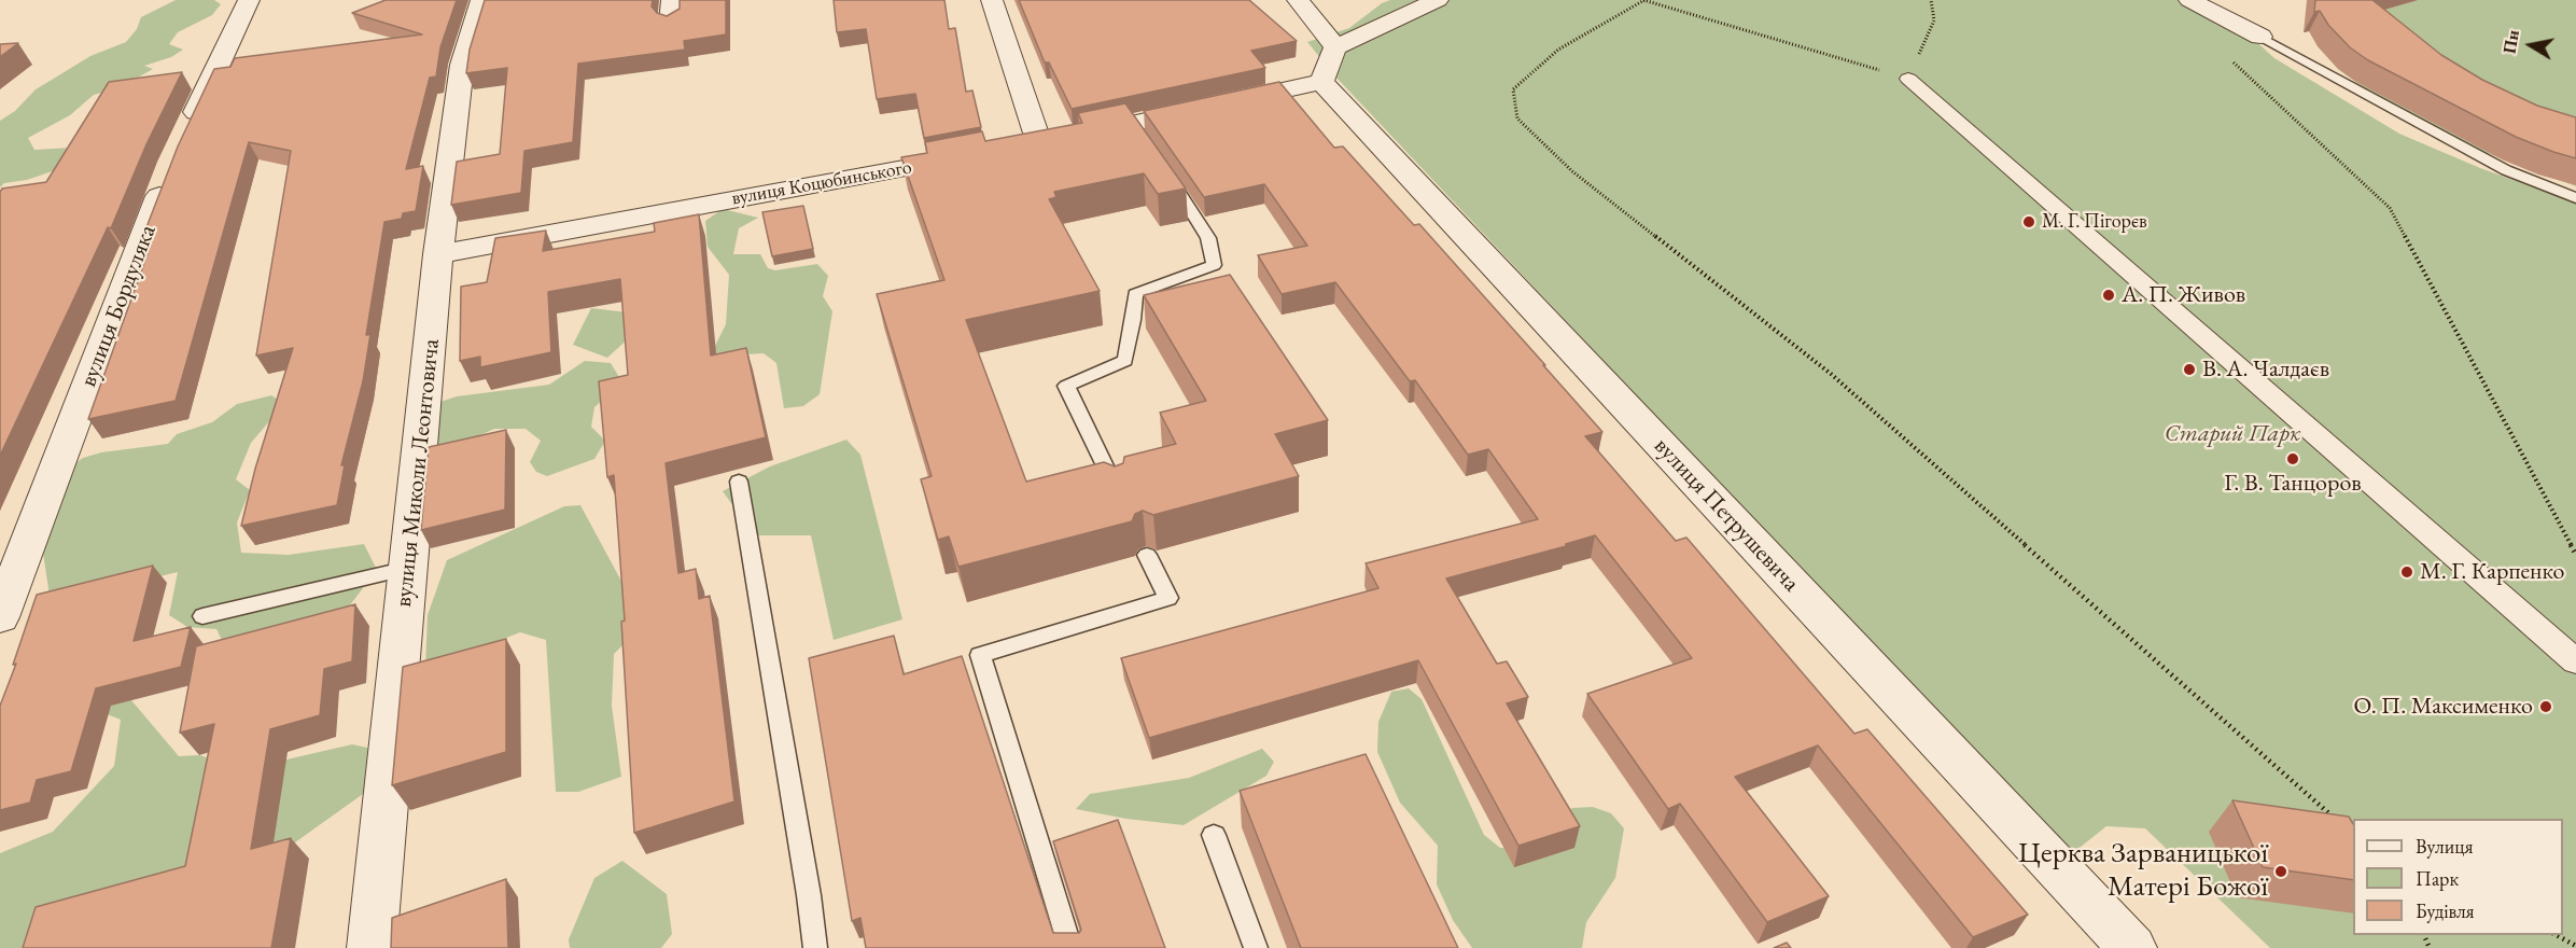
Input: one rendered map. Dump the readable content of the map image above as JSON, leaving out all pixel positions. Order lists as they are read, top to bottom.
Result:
{
  "streets": {
    "street": [
      "вулиця Коцюбинського",
      "вулиця Бордуляка",
      "вулиця Миколи Леонтовича",
      "вулиця Петрушевича"
    ]
  },
  "crossings": [
    ["вулиця Коцюбинського", "вулиця Миколи Леонтовича"]
  ],
  "parks": ["Старий Парк"],
  "places": [
    "М. Г. Пігорєв",
    "А. П. Живов",
    "В. А. Чалдаєв",
    "Г. В. Танцоров",
    "М. Г. Карпенко",
    "О. П. Максименко",
    "Церква Зарваницької Матері Божої"
  ],
  "legend": ["Вулиця", "Парк", "Будівля"],
  "north": "left"
}
